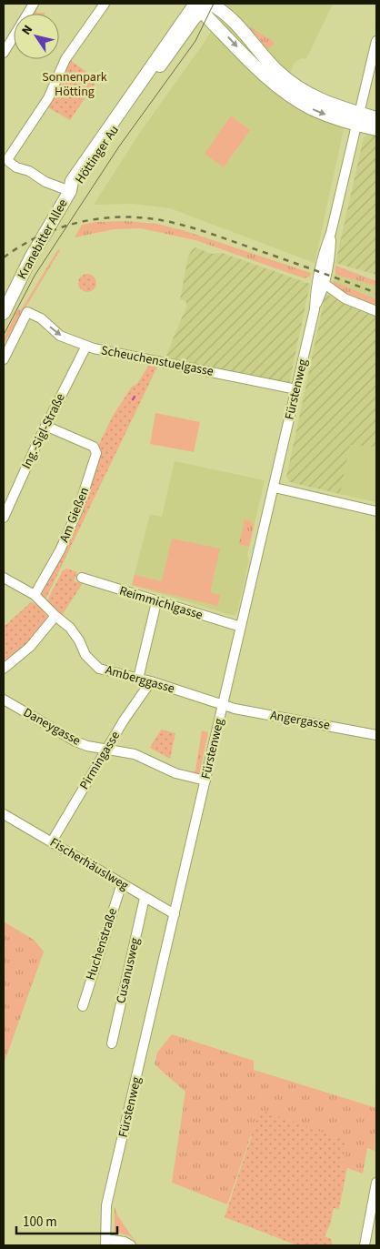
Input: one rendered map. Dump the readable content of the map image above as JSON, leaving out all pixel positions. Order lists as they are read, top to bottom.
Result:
{
  "streets": {
    "main road": ["Höttinger Au", "Kranebitter Allee"],
    "street": [
      "Scheuchenstuelgasse",
      "Fürstenweg",
      "Ing.-Sigl-Straße",
      "Am Gießen",
      "Reimmichlgasse",
      "Amberggasse",
      "Angergasse",
      "Daneygasse",
      "Pirmingasse",
      "Fischerhäuslweg",
      "Huchenstraße",
      "Cusanusweg"
    ]
  },
  "crossings": [
    ["Höttinger Au", "Kranebitter Allee"],
    ["Scheuchenstuelgasse", "Fürstenweg"],
    ["Scheuchenstuelgasse", "Ing.-Sigl-Straße"],
    ["Fürstenweg", "Reimmichlgasse"],
    ["Fürstenweg", "Amberggasse"],
    ["Fürstenweg", "Angergasse"],
    ["Fürstenweg", "Daneygasse"],
    ["Fürstenweg", "Fischerhäuslweg"],
    ["Ing.-Sigl-Straße", "Am Gießen"],
    ["Am Gießen", "Amberggasse"],
    ["Amberggasse", "Angergasse"],
    ["Amberggasse", "Pirmingasse"],
    ["Daneygasse", "Pirmingasse"],
    ["Pirmingasse", "Fischerhäuslweg"],
    ["Fischerhäuslweg", "Huchenstraße"],
    ["Fischerhäuslweg", "Cusanusweg"]
  ],
  "parks": ["Sonnenpark Hötting"],
  "scale_bar": "100 m",
  "north": "top left"
}
